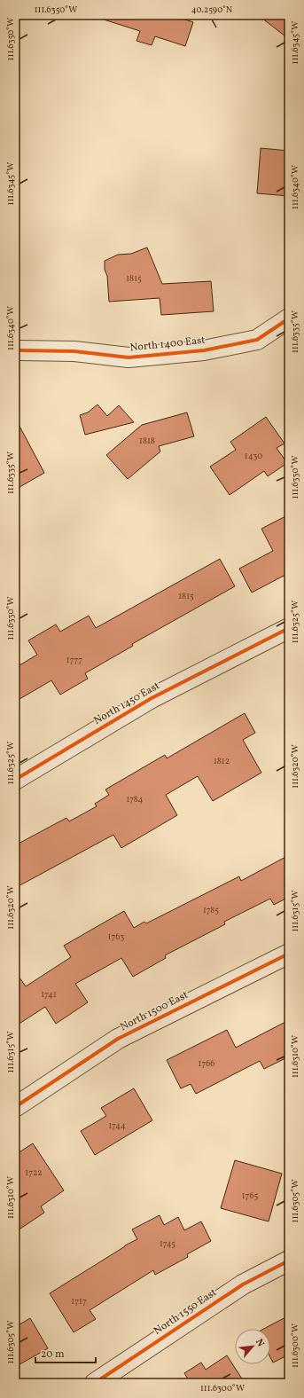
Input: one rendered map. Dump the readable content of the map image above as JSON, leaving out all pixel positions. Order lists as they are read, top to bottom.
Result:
{
  "streets": {
    "street": [
      "North 1400 East",
      "North 1450 East",
      "North 1500 East",
      "North 1550 East"
    ]
  },
  "house_numbers": [
    "1815",
    "1818",
    "1430",
    "1815",
    "1777",
    "1812",
    "1784",
    "1785",
    "1763",
    "1741",
    "1766",
    "1744",
    "1722",
    "1765",
    "1745",
    "1717"
  ],
  "scale_bar": "20 m",
  "north": "top right",
  "coordinates": [
    "111.6350°W",
    "40.2590°N",
    "111.6345°W",
    "111.6340°W",
    "111.6335°W",
    "111.6330°W",
    "111.6325°W",
    "111.6320°W",
    "111.6315°W",
    "111.6310°W",
    "111.6305°W",
    "111.6300°W"
  ]
}
